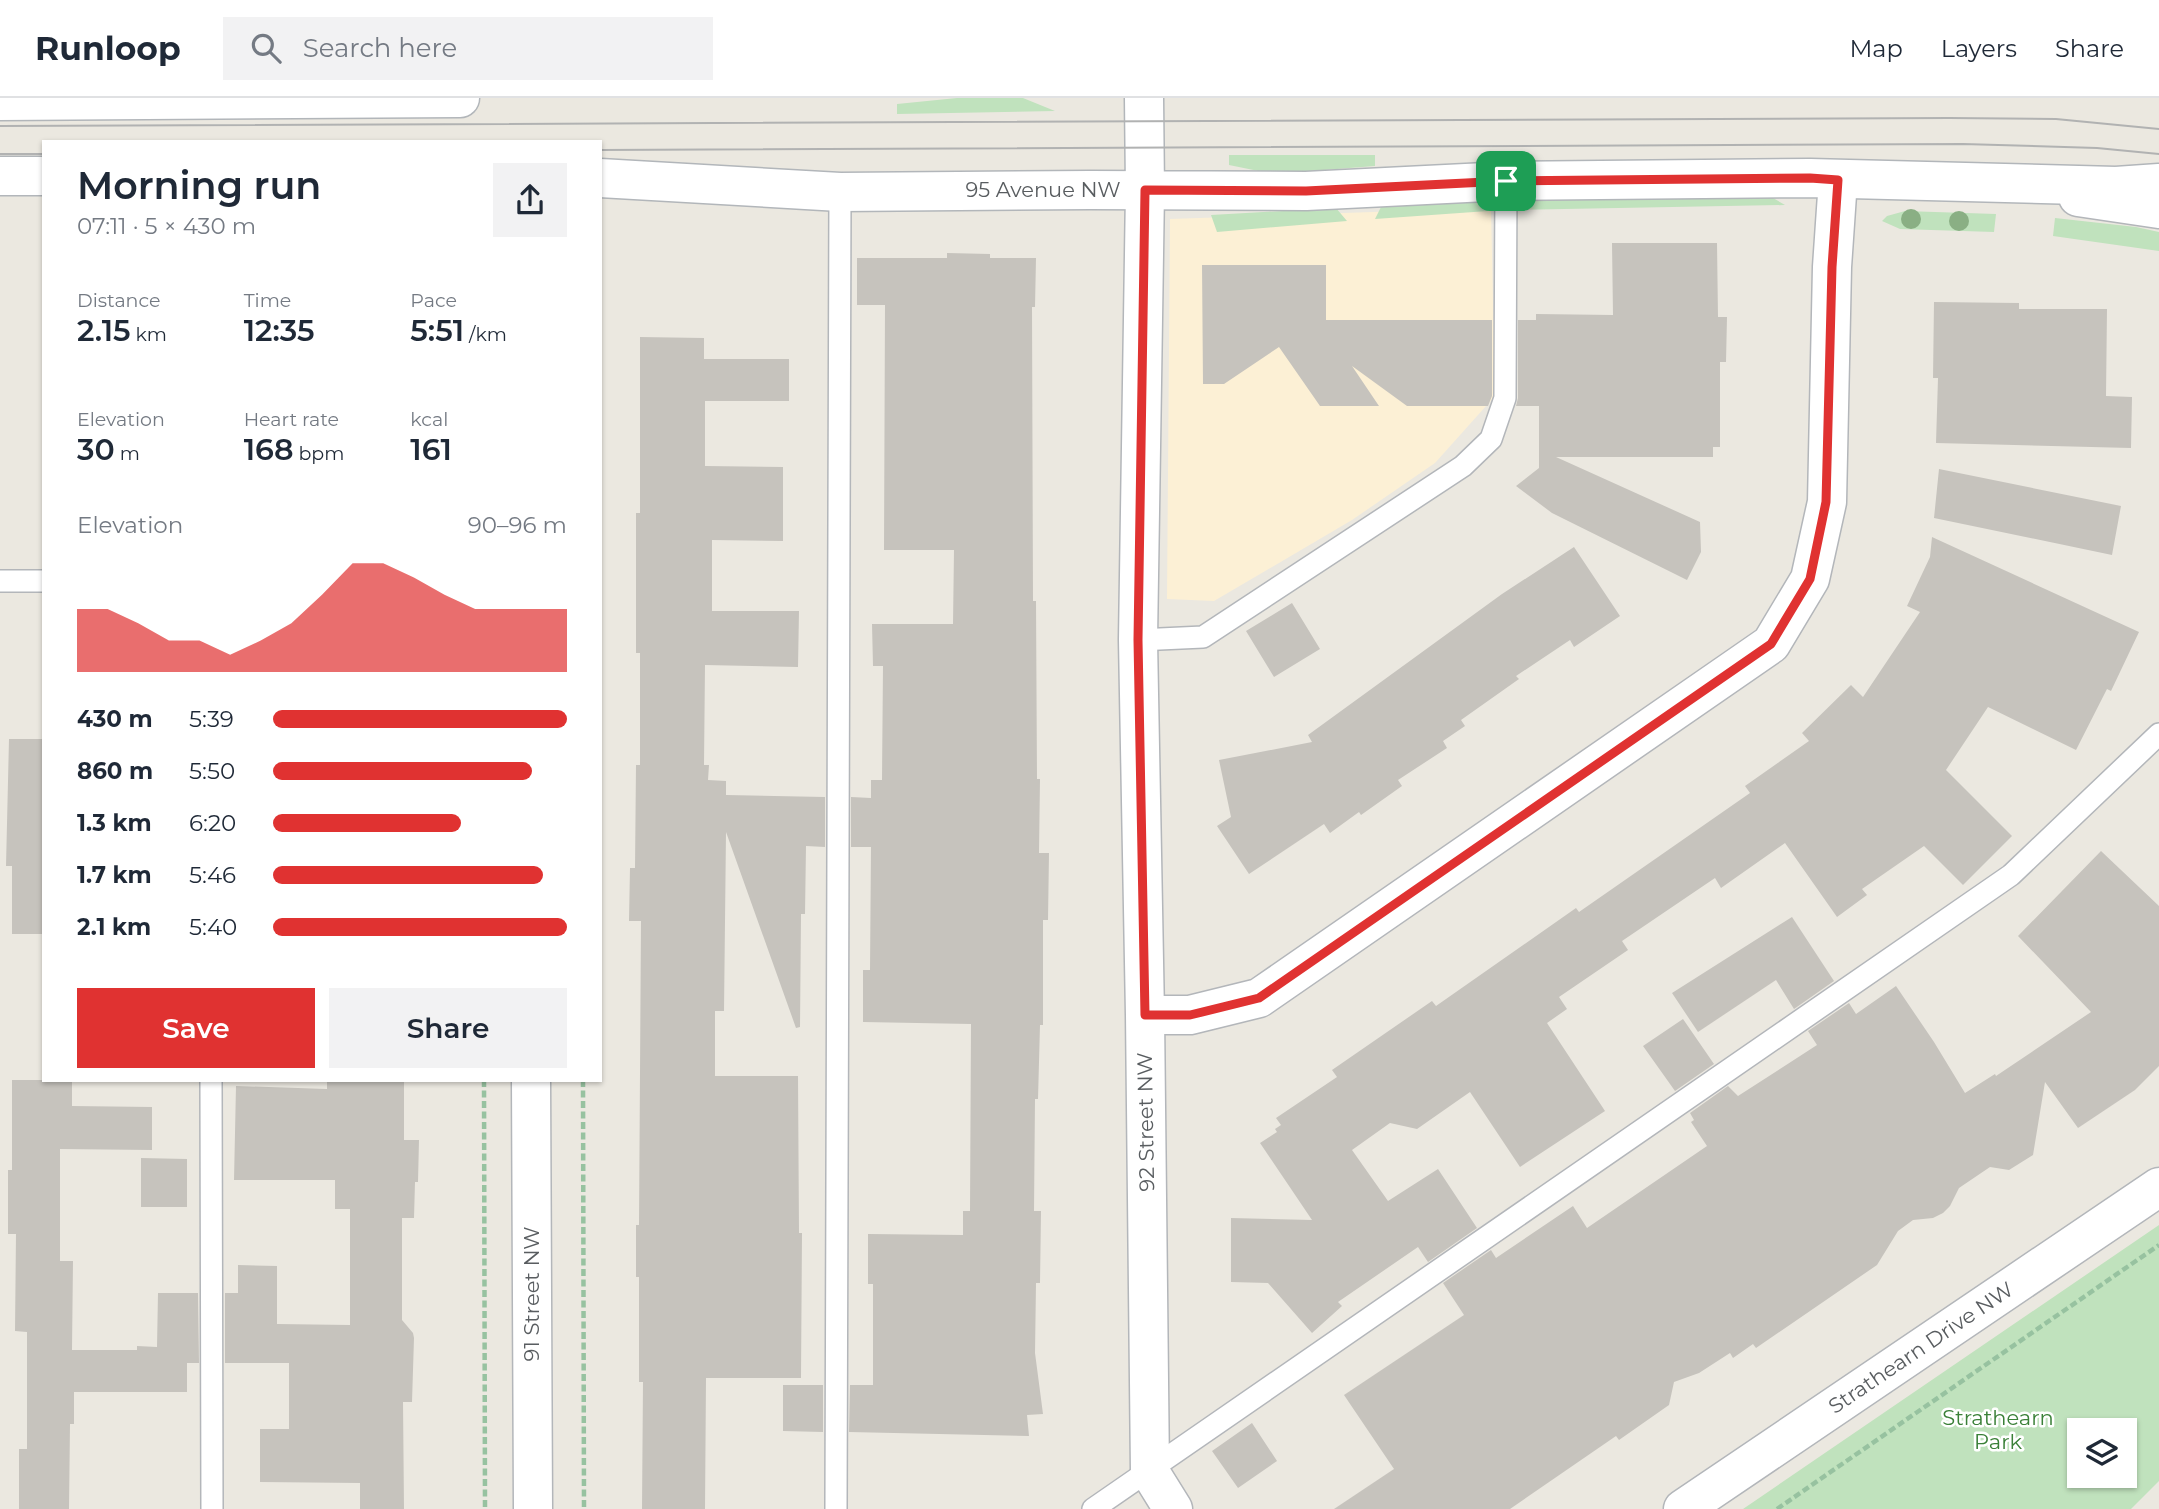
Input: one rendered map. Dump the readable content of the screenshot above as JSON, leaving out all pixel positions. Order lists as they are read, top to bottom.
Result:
{
  "streets": {
    "street": [
      "95 Avenue NW",
      "92 Street NW",
      "91 Street NW",
      "Strathearn Drive NW"
    ]
  },
  "crossings": [
    ["95 Avenue NW", "92 Street NW"]
  ],
  "parks": ["Strathearn Park"],
  "page": {
    "header": "Runloop",
    "search": "Search here",
    "nav": ["Map", "Layers", "Share"],
    "heading": ["Morning run", "07:11 · 5 × 430 m"],
    "stats": [
      ["Distance", "2.15 km"],
      ["Time", "12:35"],
      ["Pace", "5:51 /km"],
      ["Elevation", "30 m"],
      ["Heart rate", "168 bpm"],
      ["kcal", "161"]
    ],
    "chart": ["Elevation", "90–96 m"],
    "list": [
      {
        "name": "430 m",
        "note": "5:39"
      },
      {
        "name": "860 m",
        "note": "5:50"
      },
      {
        "name": "1.3 km",
        "note": "6:20"
      },
      {
        "name": "1.7 km",
        "note": "5:46"
      },
      {
        "name": "2.1 km",
        "note": "5:40"
      }
    ],
    "buttons": ["Save", "Share"]
  }
}
